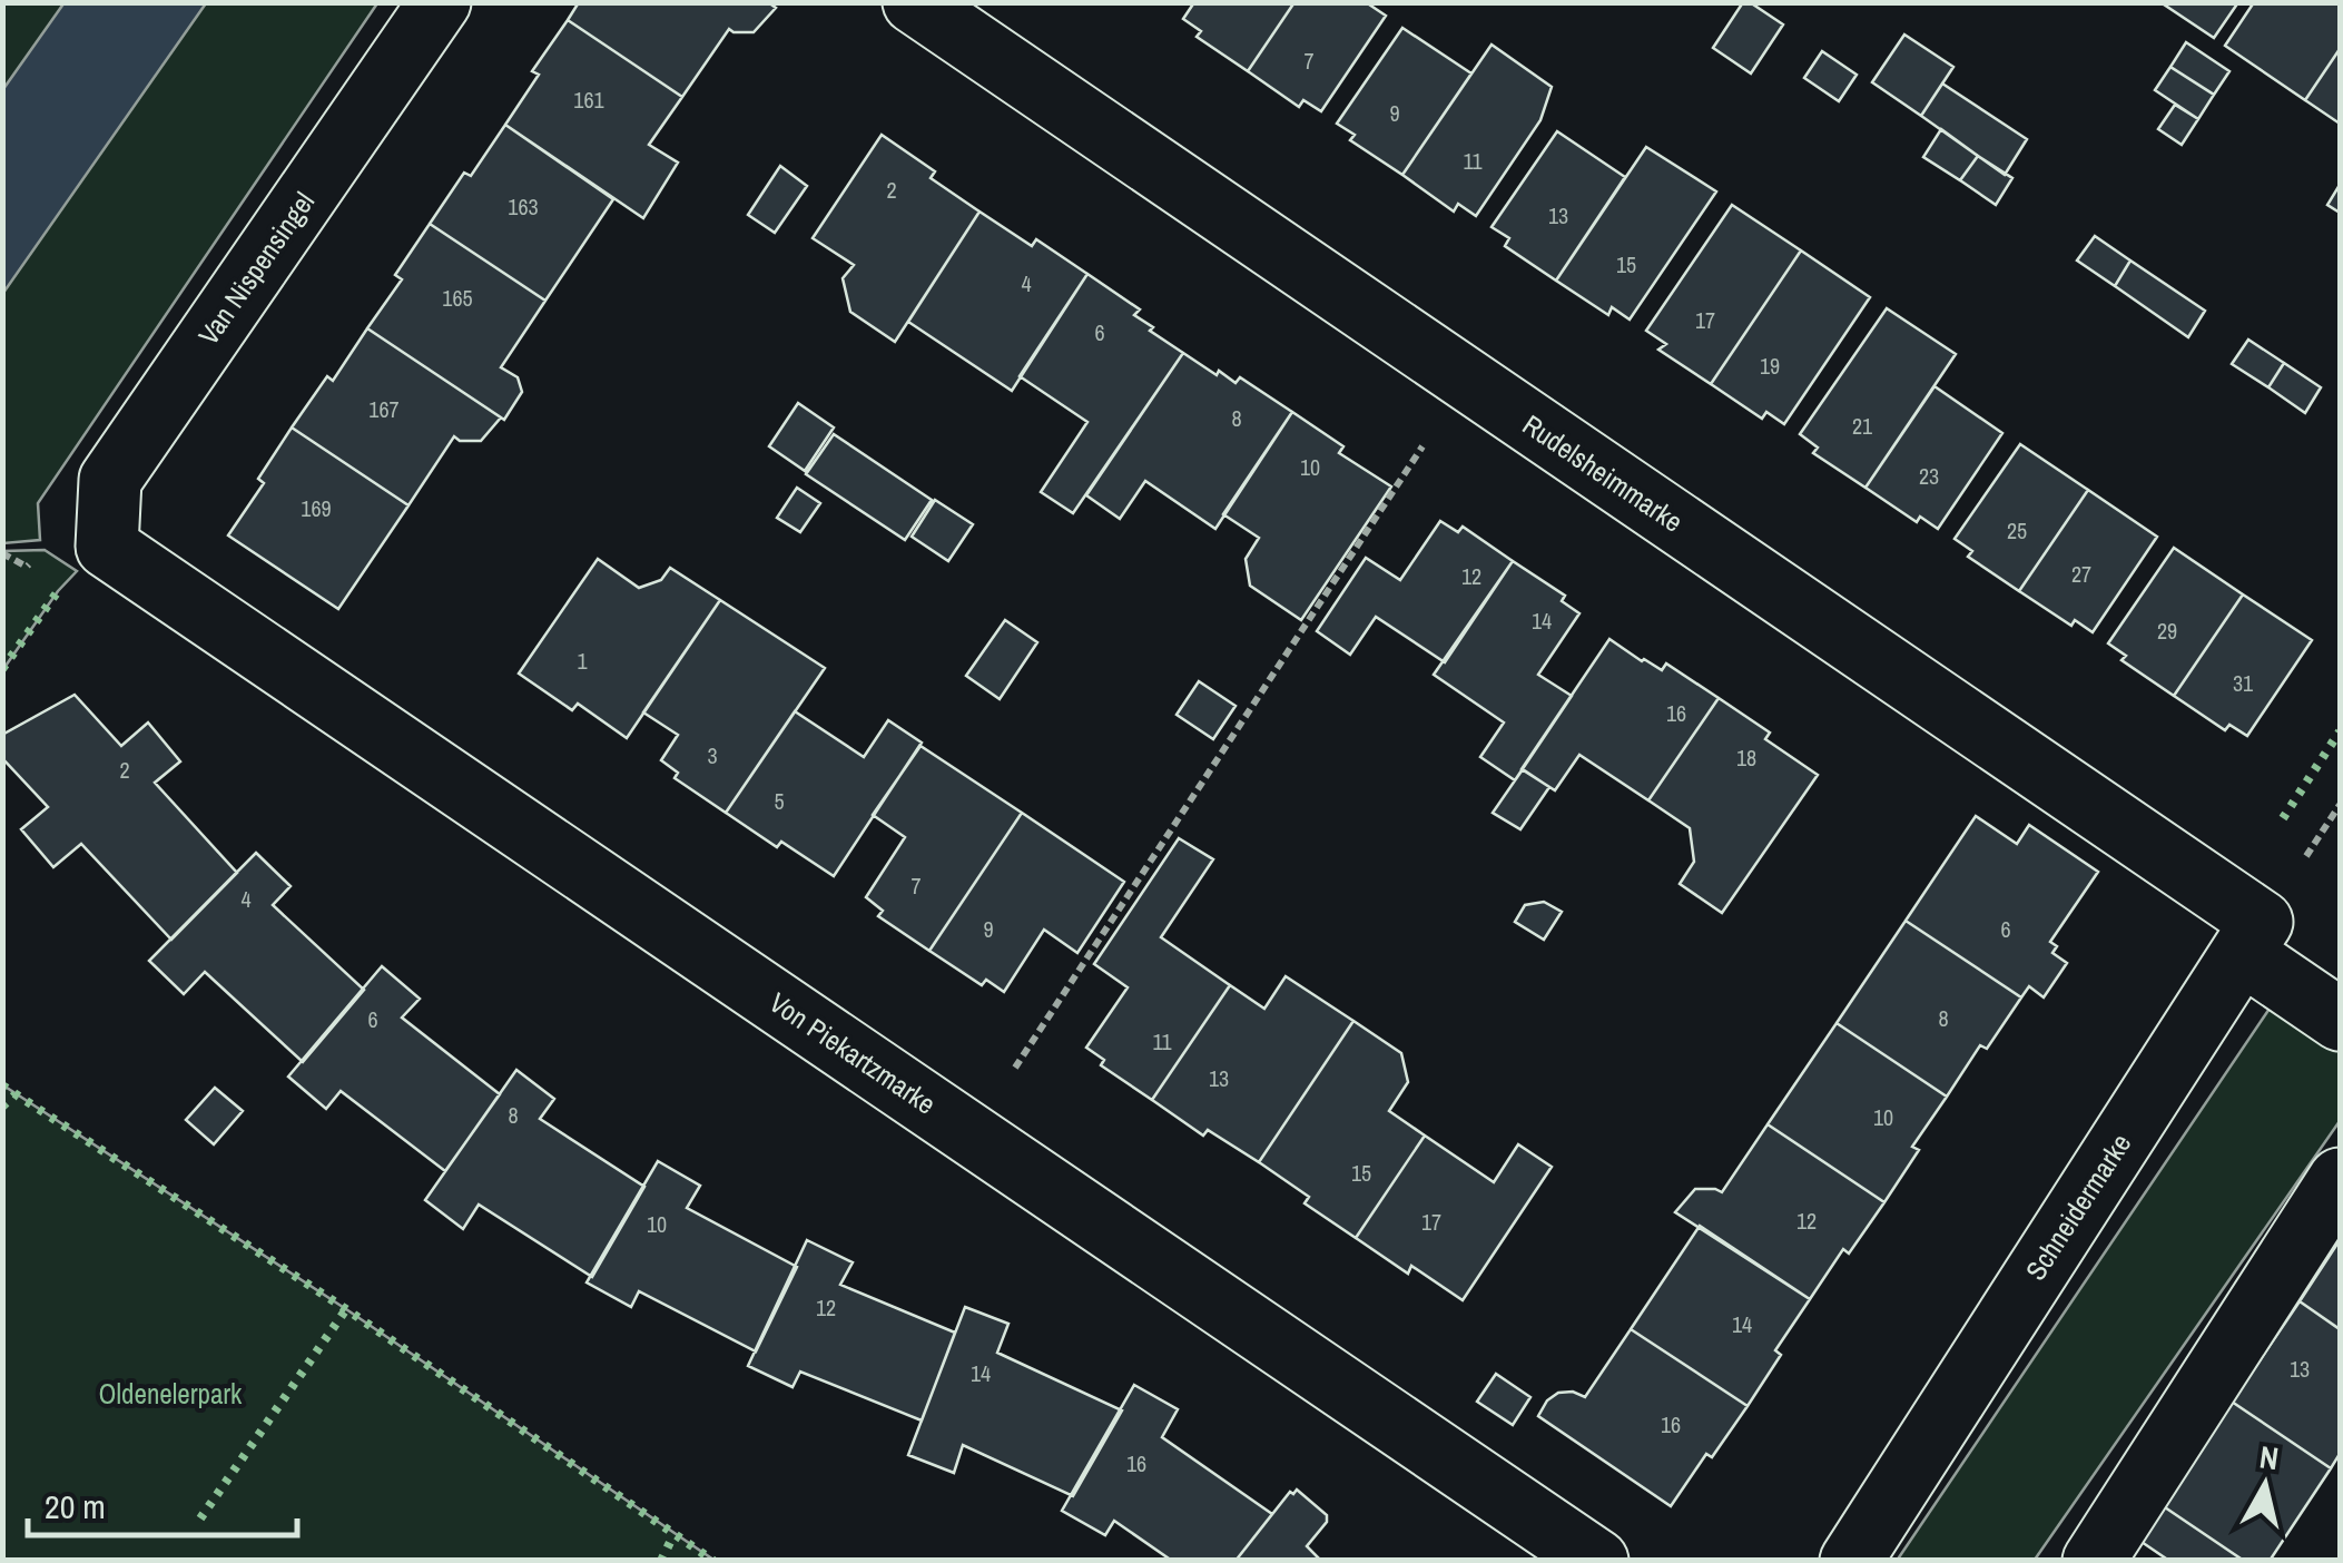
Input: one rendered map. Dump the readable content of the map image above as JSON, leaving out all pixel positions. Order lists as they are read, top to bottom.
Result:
{
  "streets": {
    "street": [
      "Van Nispensingel",
      "Rudelsheimmarke",
      "Von Piekartzmarke",
      "Schneidermarke"
    ]
  },
  "crossings": [
    ["Van Nispensingel", "Von Piekartzmarke"],
    ["Rudelsheimmarke", "Schneidermarke"]
  ],
  "parks": ["Oldenelerpark"],
  "house_numbers": [
    "7",
    "161",
    "9",
    "11",
    "2",
    "163",
    "13",
    "15",
    "4",
    "165",
    "17",
    "6",
    "19",
    "167",
    "8",
    "21",
    "10",
    "23",
    "169",
    "25",
    "27",
    "12",
    "14",
    "29",
    "1",
    "31",
    "16",
    "3",
    "18",
    "2",
    "5",
    "7",
    "4",
    "9",
    "6",
    "8",
    "6",
    "11",
    "13",
    "8",
    "10",
    "15",
    "12",
    "17",
    "10",
    "12",
    "14",
    "13",
    "14",
    "16",
    "16"
  ],
  "scale_bar": "20 m",
  "north": "top"
}
